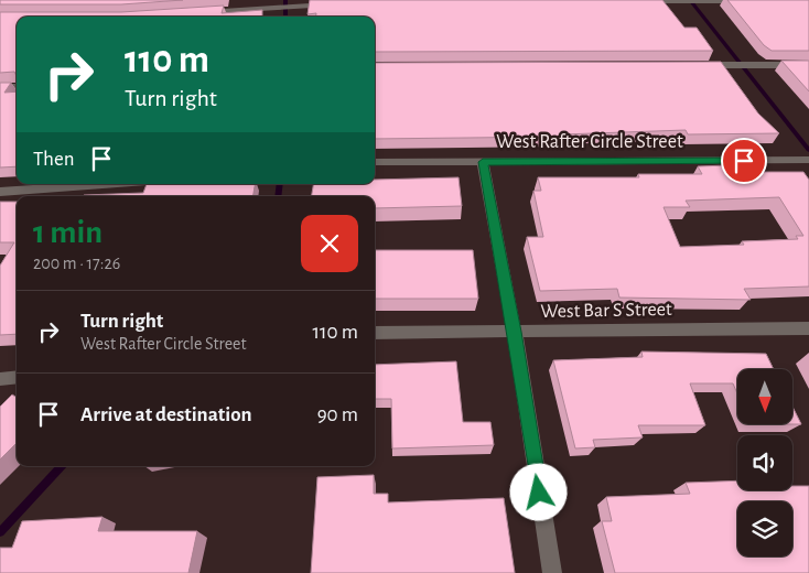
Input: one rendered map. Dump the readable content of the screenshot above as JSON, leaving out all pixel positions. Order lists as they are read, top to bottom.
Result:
{
  "streets": {
    "street": ["West Rafter Circle Street", "West Bar S Street"]
  },
  "north": "bottom",
  "page": {
    "turn": ["110 m", "Turn right"],
    "then": "Then",
    "heading": ["1 min", "200 m · 17:26"],
    "list": [
      {
        "name": "Turn right",
        "note": "West Rafter Circle Street",
        "value": "110 m"
      },
      {
        "name": "Arrive at destination",
        "value": "90 m"
      }
    ]
  }
}
